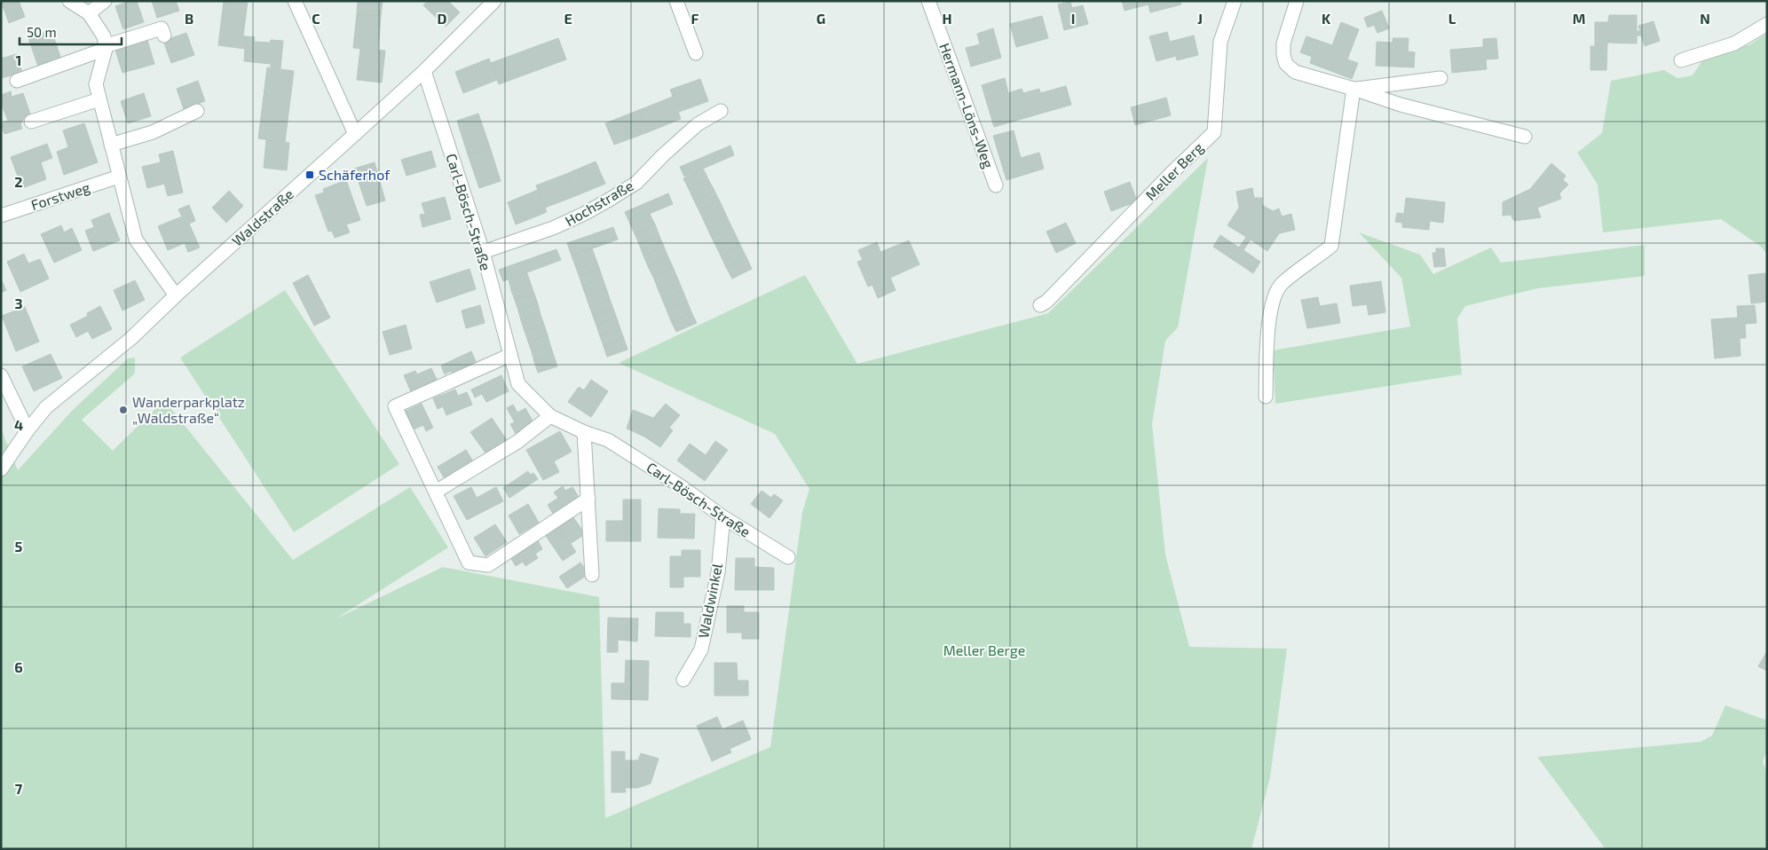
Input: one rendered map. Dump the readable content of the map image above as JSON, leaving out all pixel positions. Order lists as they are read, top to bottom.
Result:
{
  "streets": {
    "street": [
      "Hermann-Löns-Weg",
      "Meller Berg",
      "Forstweg",
      "Hochstraße",
      "Carl-Bösch-Straße",
      "Waldstraße",
      "Waldwinkel"
    ]
  },
  "crossings": [
    ["Hochstraße", "Carl-Bösch-Straße"],
    ["Carl-Bösch-Straße", "Waldstraße"],
    ["Carl-Bösch-Straße", "Waldwinkel"]
  ],
  "parks": ["Meller Berge"],
  "places": {
    "transit": ["Schäferhof"],
    "other": ["Wanderparkplatz „Waldstraße“"]
  },
  "scale_bar": "50 m",
  "grid": {
    "columns": [
      "B",
      "C",
      "D",
      "E",
      "F",
      "G",
      "H",
      "I",
      "J",
      "K",
      "L",
      "M",
      "N"
    ],
    "rows": [
      "1",
      "2",
      "3",
      "4",
      "5",
      "6",
      "7"
    ]
  }
}
